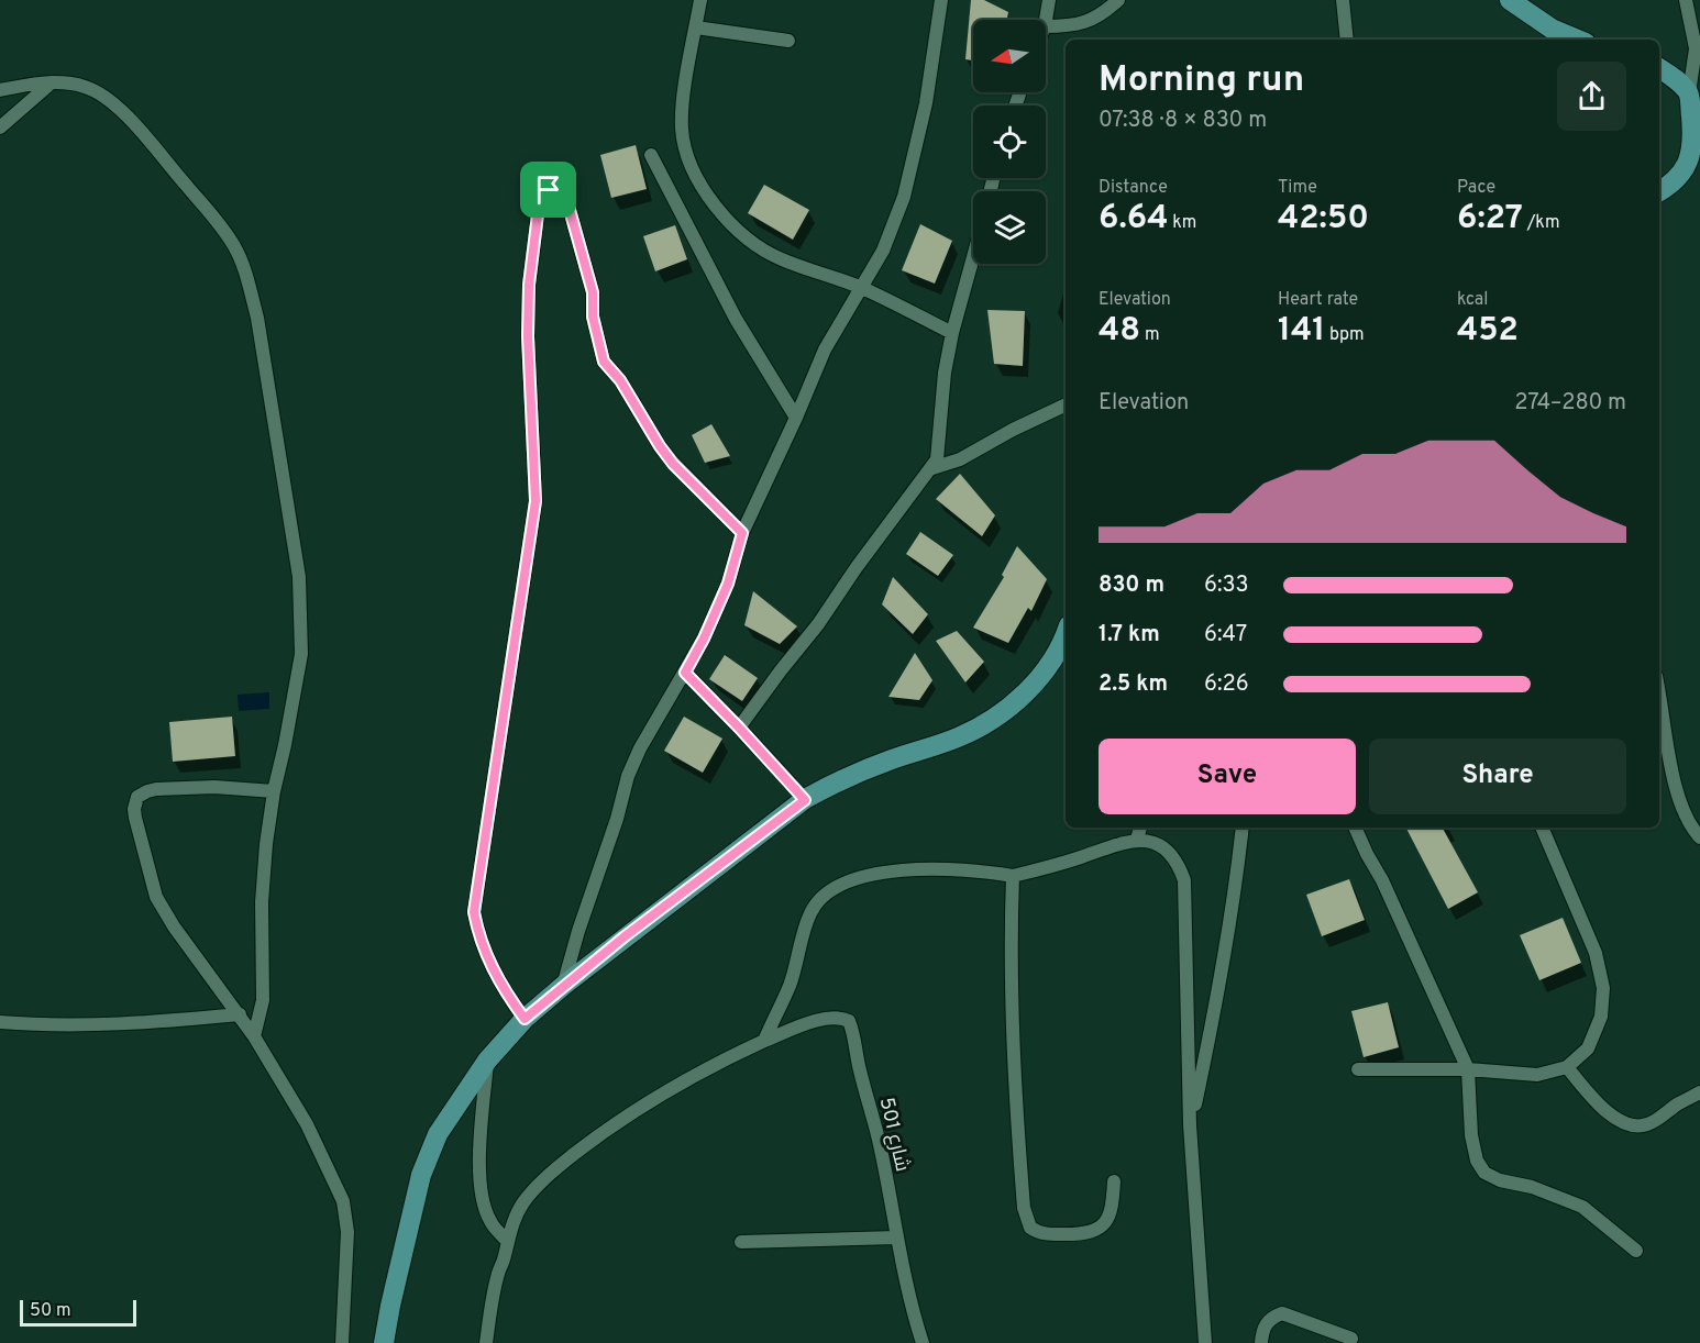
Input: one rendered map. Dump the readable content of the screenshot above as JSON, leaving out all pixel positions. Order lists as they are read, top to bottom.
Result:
{
  "streets": {
    "street": ["شارع 501"]
  },
  "scale_bar": "50 m",
  "north": "left",
  "page": {
    "heading": ["Morning run", "07:38 · 8 × 830 m"],
    "stats": [
      ["Distance", "6.64 km"],
      ["Time", "42:50"],
      ["Pace", "6:27 /km"],
      ["Elevation", "48 m"],
      ["Heart rate", "141 bpm"],
      ["kcal", "452"]
    ],
    "chart": ["Elevation", "274–280 m"],
    "list": [
      {
        "name": "830 m",
        "note": "6:33"
      },
      {
        "name": "1.7 km",
        "note": "6:47"
      },
      {
        "name": "2.5 km",
        "note": "6:26"
      }
    ],
    "buttons": ["Save", "Share"],
    "scale": "50 m"
  }
}
